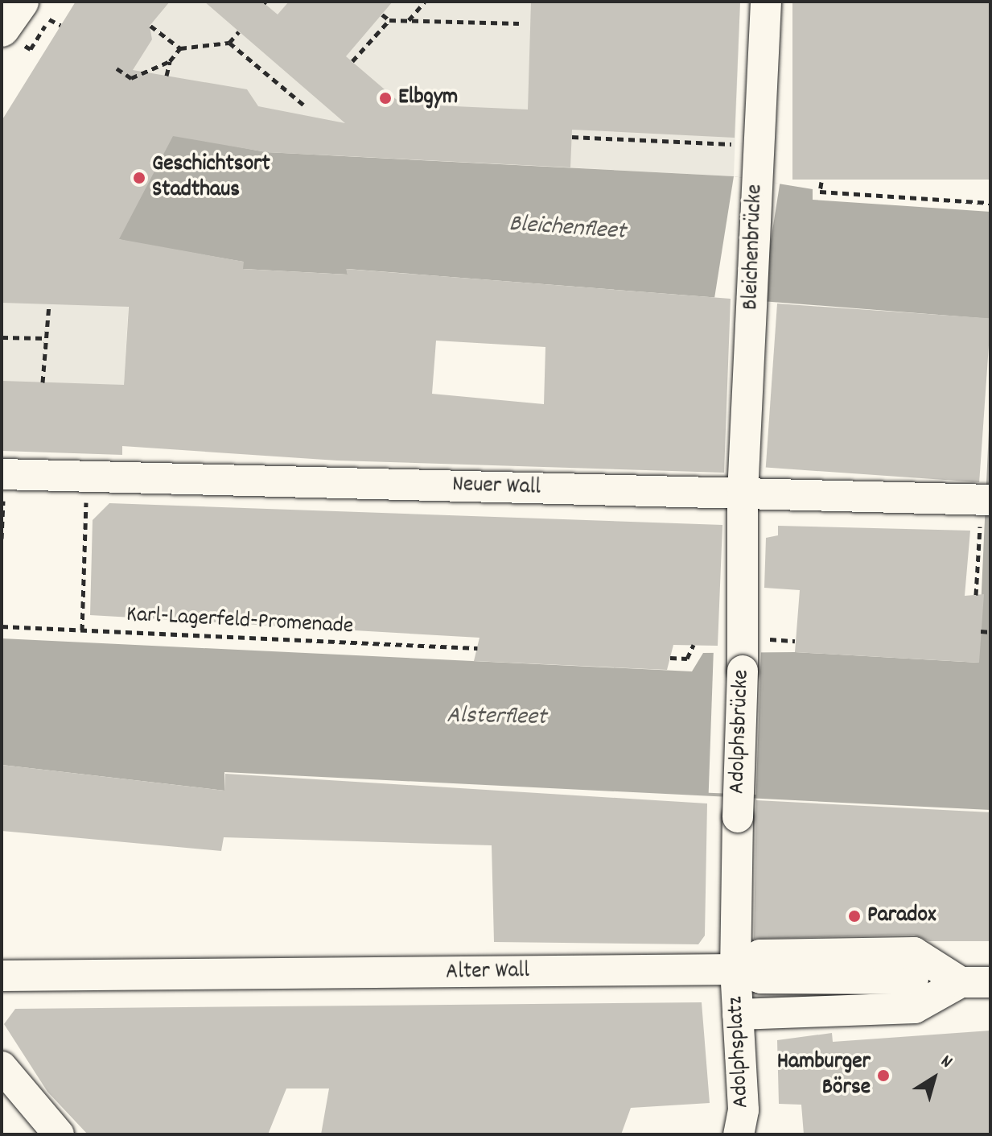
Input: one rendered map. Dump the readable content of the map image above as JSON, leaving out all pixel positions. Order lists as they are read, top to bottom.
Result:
{
  "streets": {
    "street": [
      "Bleichenbrücke",
      "Neuer Wall",
      "Adolphsbrücke",
      "Alter Wall",
      "Adolphsplatz"
    ],
    "path": ["Karl-Lagerfeld-Promenade"]
  },
  "crossings": [
    ["Bleichenbrücke", "Neuer Wall"],
    ["Bleichenbrücke", "Adolphsbrücke"],
    ["Neuer Wall", "Adolphsbrücke"],
    ["Adolphsbrücke", "Alter Wall"],
    ["Adolphsbrücke", "Adolphsplatz"],
    ["Alter Wall", "Adolphsplatz"]
  ],
  "water": ["Bleichenfleet", "Alsterfleet"],
  "places": [
    "Elbgym",
    "Geschichtsort Stadthaus",
    "Paradox",
    "Hamburger Börse"
  ],
  "north": "top right"
}
